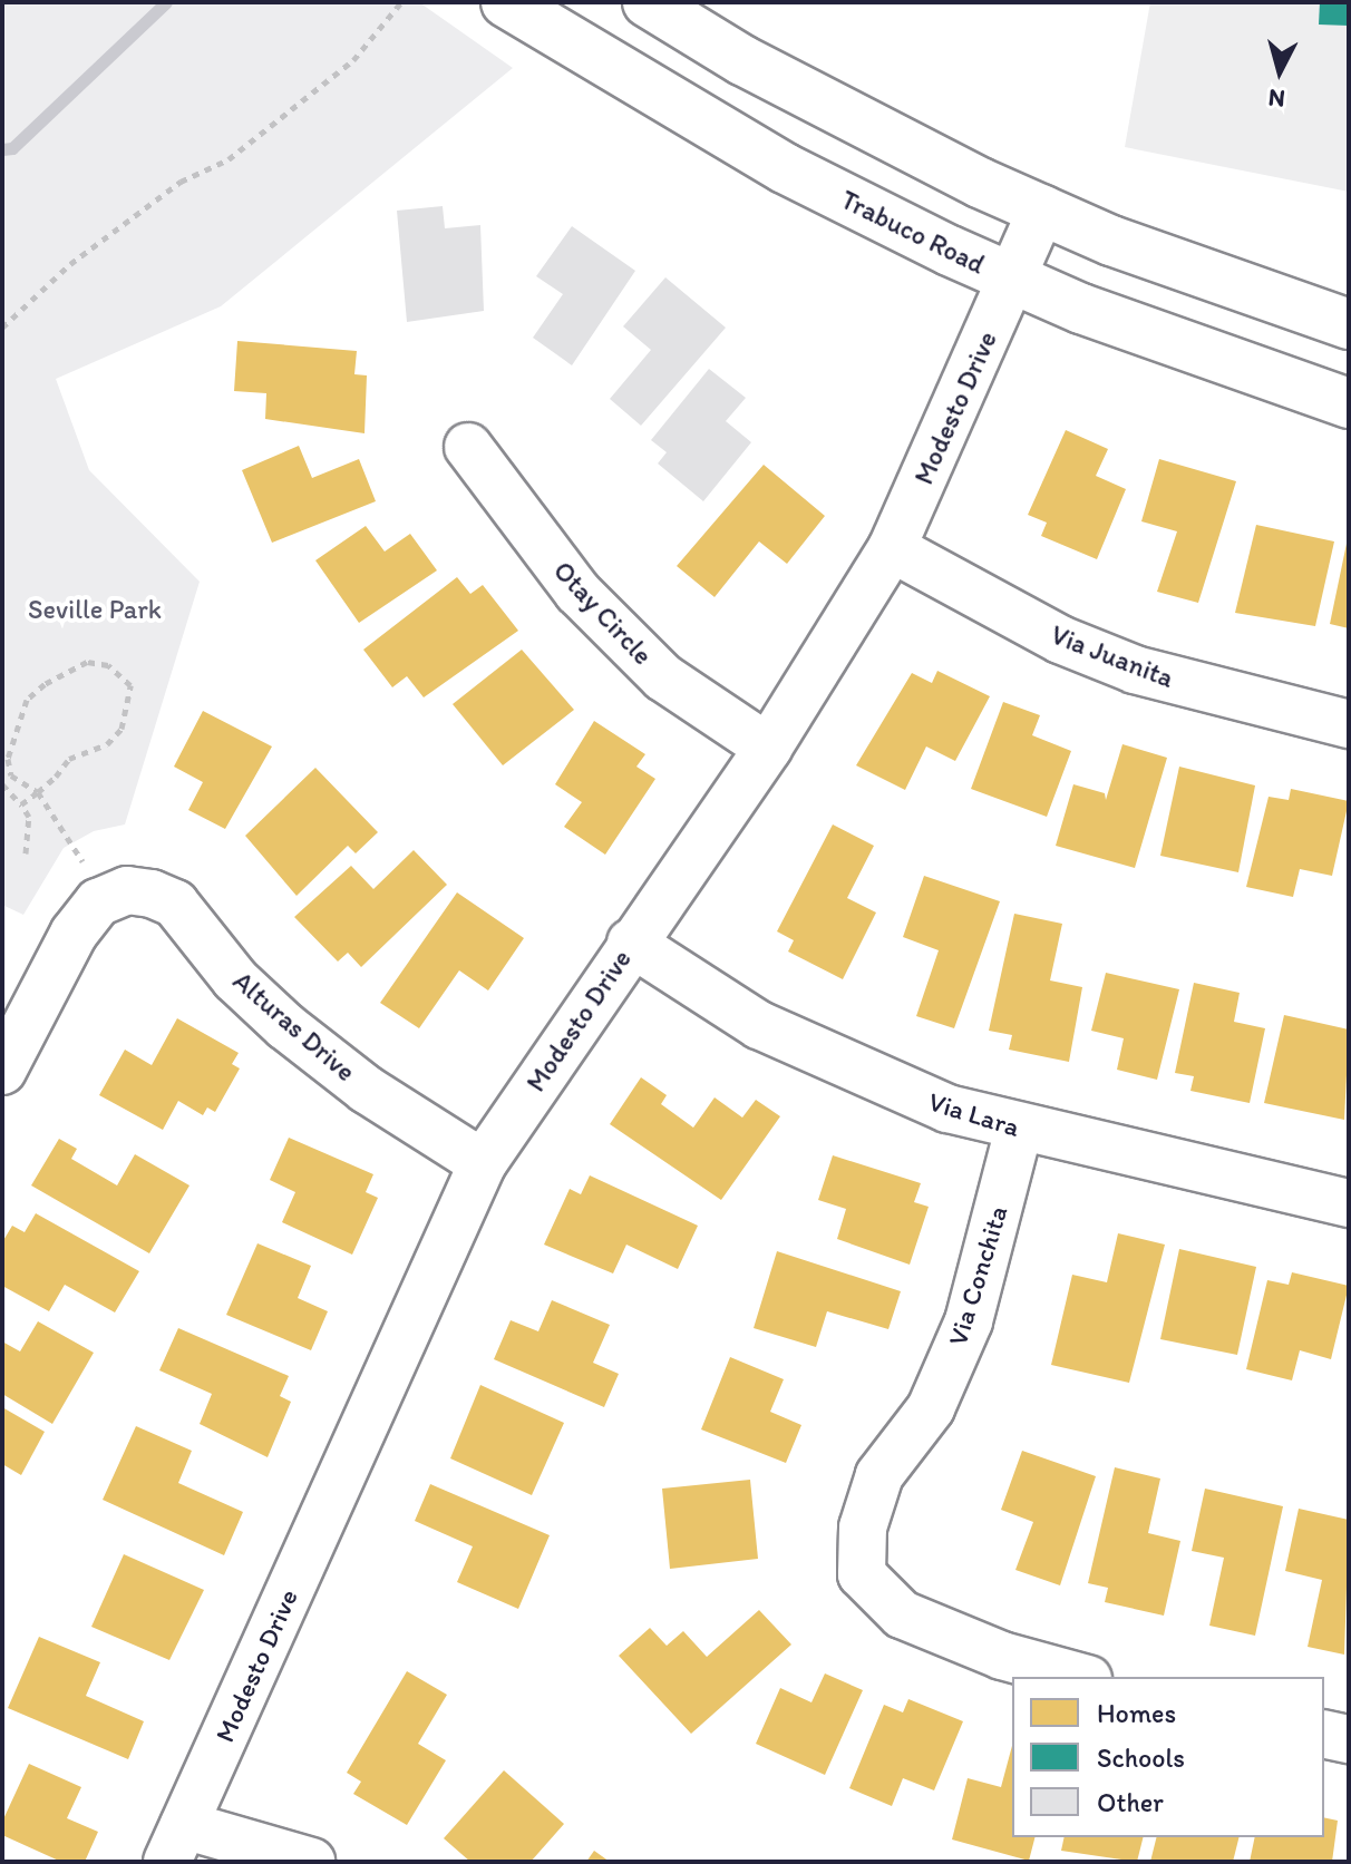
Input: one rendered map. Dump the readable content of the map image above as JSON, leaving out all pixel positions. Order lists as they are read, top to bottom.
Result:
{
  "streets": {
    "main road": ["Trabuco Road"],
    "street": [
      "Modesto Drive",
      "Otay Circle",
      "Via Juanita",
      "Alturas Drive",
      "Via Lara",
      "Via Conchita"
    ]
  },
  "crossings": [
    ["Trabuco Road", "Modesto Drive"],
    ["Modesto Drive", "Otay Circle"],
    ["Modesto Drive", "Via Juanita"],
    ["Modesto Drive", "Alturas Drive"],
    ["Modesto Drive", "Via Lara"],
    ["Via Lara", "Via Conchita"]
  ],
  "parks": ["Seville Park"],
  "legend": ["Homes", "Schools", "Other"],
  "north": "bottom"
}
